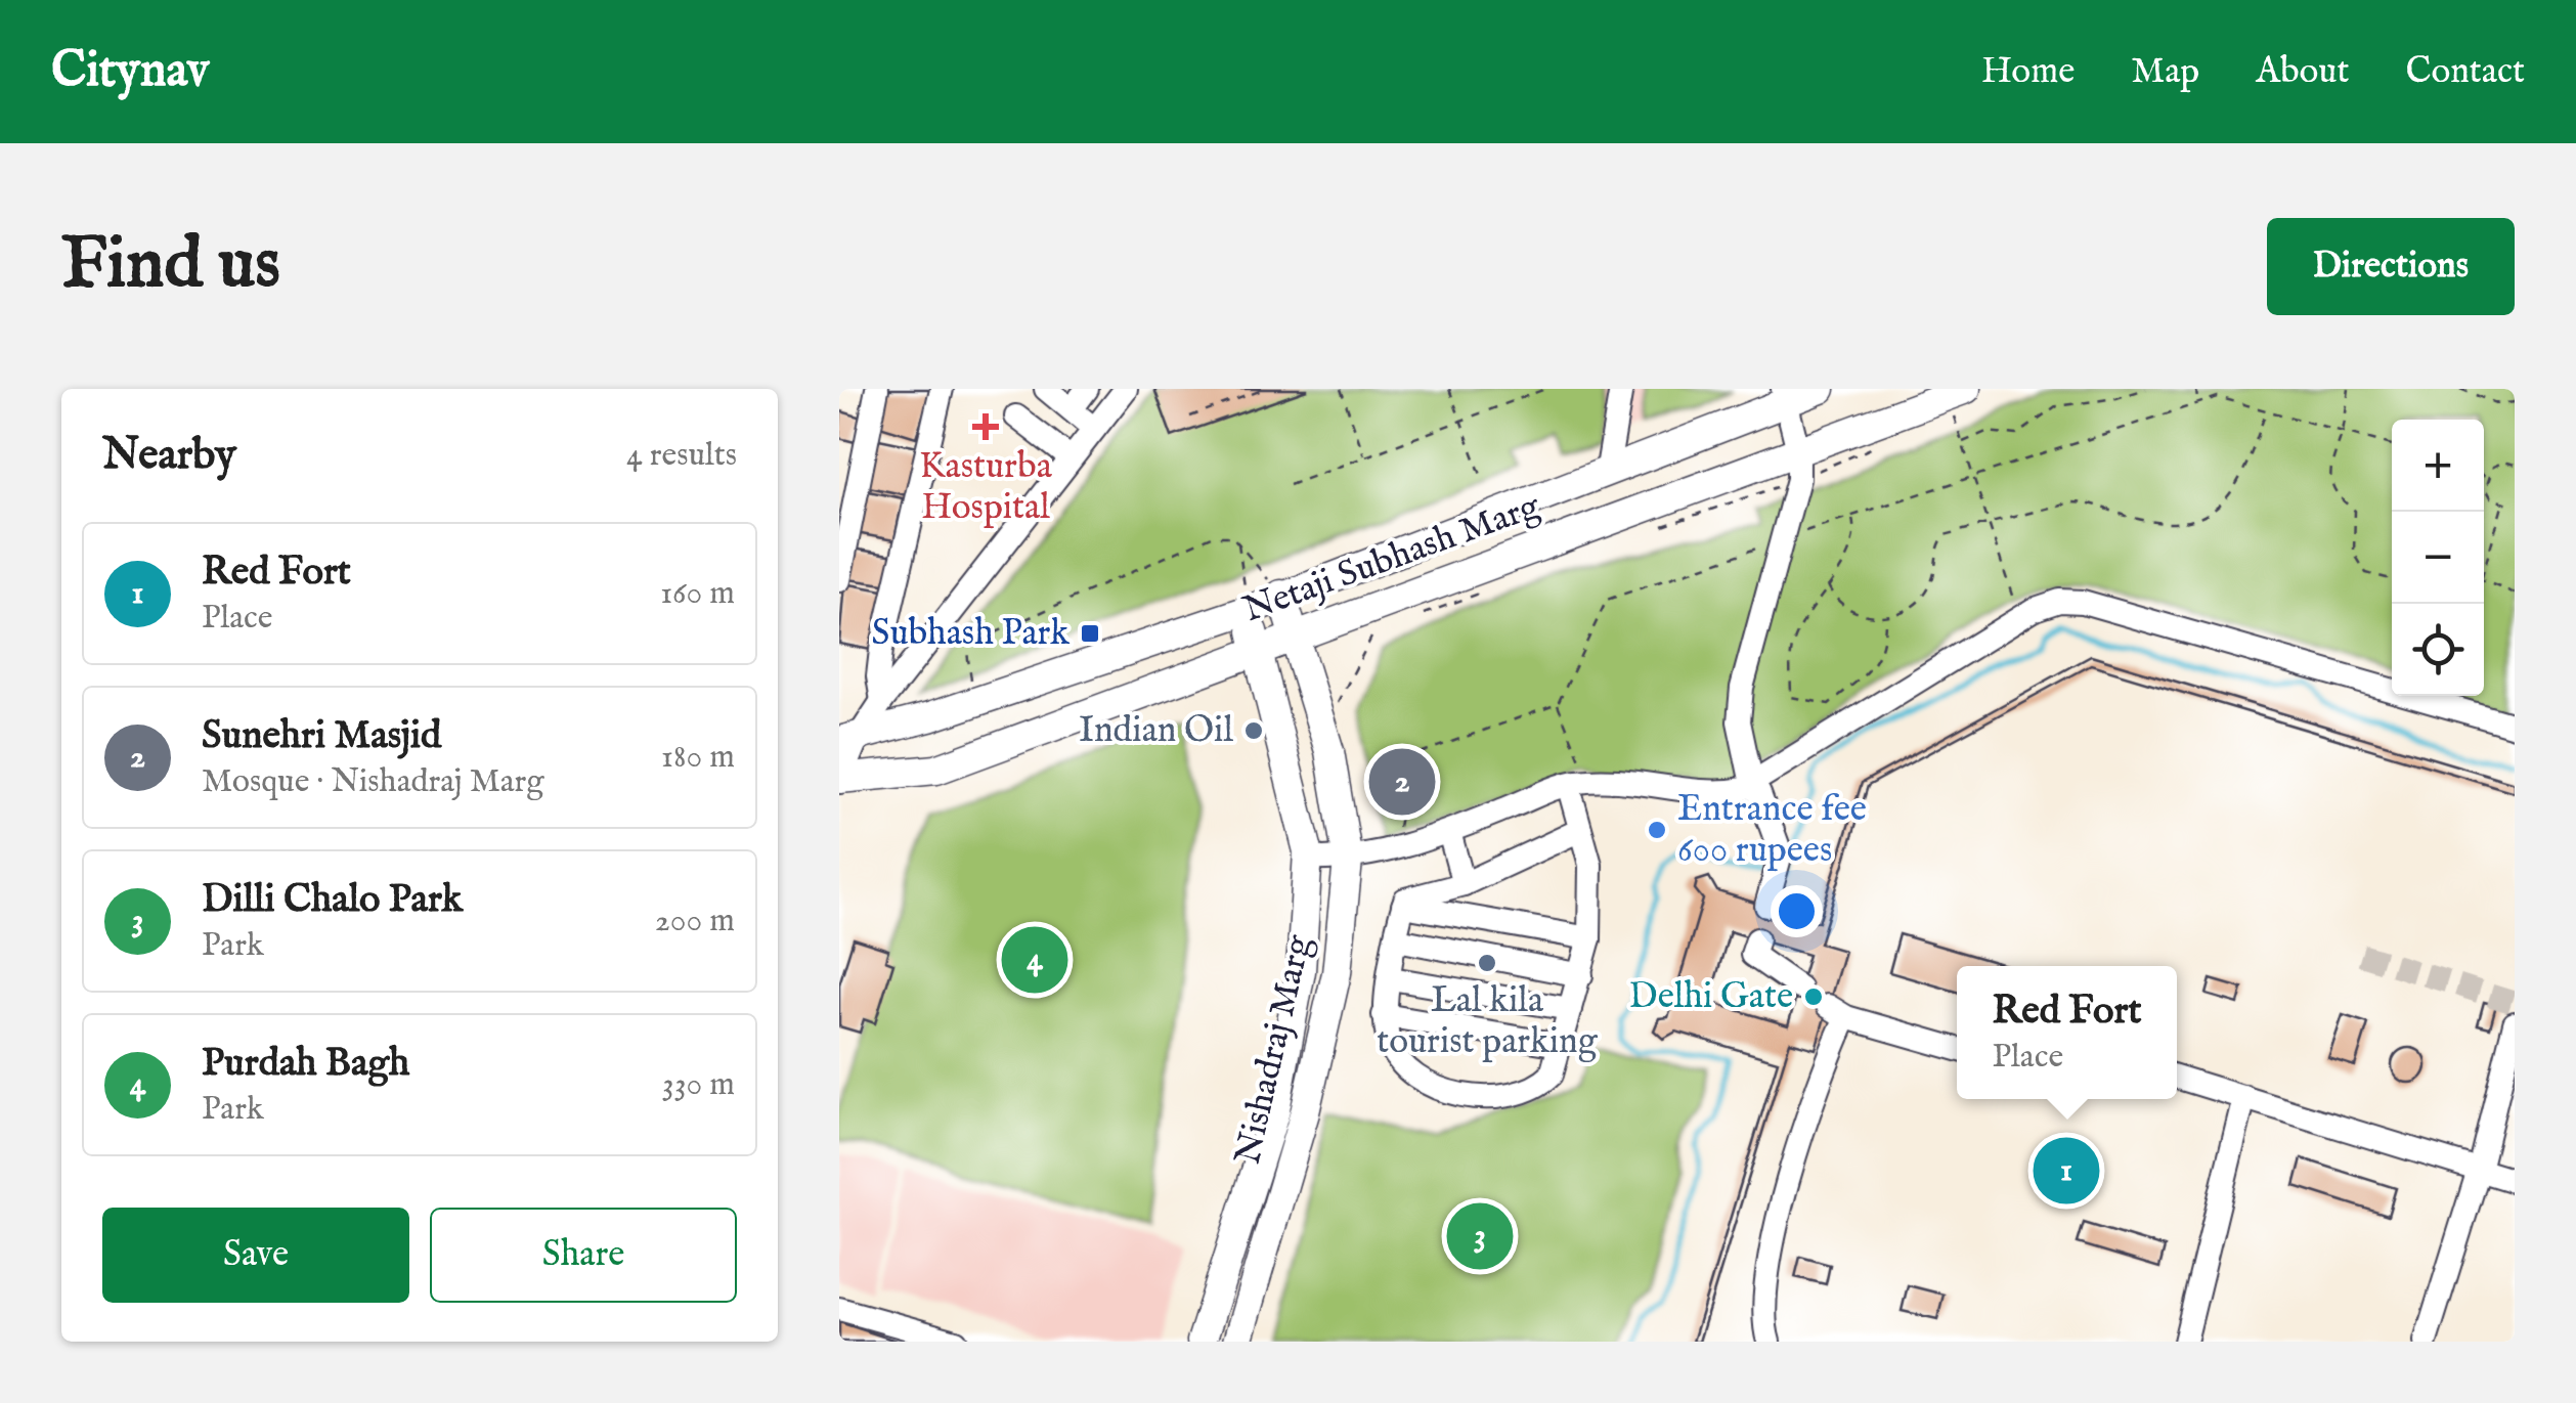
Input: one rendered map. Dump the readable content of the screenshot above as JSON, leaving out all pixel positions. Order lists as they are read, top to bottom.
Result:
{
  "streets": {
    "main road": ["Netaji Subhash Marg", "Nishadraj Marg"]
  },
  "crossings": [
    ["Netaji Subhash Marg", "Nishadraj Marg"]
  ],
  "places": {
    "health": ["Kasturba Hospital"],
    "transit": ["Subhash Park"],
    "other": [
      "Indian Oil",
      "Entrance fee 600 rupees",
      "Lal kila tourist parking",
      "Delhi Gate"
    ]
  },
  "page": {
    "header": "Citynav",
    "nav": [
      "Home",
      "Map",
      "About",
      "Contact"
    ],
    "buttons": [
      "Directions",
      ["Save", "Share"]
    ],
    "title": "Find us",
    "heading": ["Nearby", "4 results"],
    "map_buttons": ["+", "−"],
    "list": [
      {
        "mark": "1",
        "name": "Red Fort",
        "note": "Place",
        "value": "160 m"
      },
      {
        "mark": "2",
        "name": "Sunehri Masjid",
        "note": "Mosque · Nishadraj Marg",
        "value": "180 m"
      },
      {
        "mark": "3",
        "name": "Dilli Chalo Park",
        "note": "Park",
        "value": "200 m"
      },
      {
        "mark": "4",
        "name": "Purdah Bagh",
        "note": "Park",
        "value": "330 m"
      }
    ],
    "pins": [
      "2",
      "4",
      "1",
      "3"
    ],
    "popup": ["Red Fort", "Place"]
  }
}
